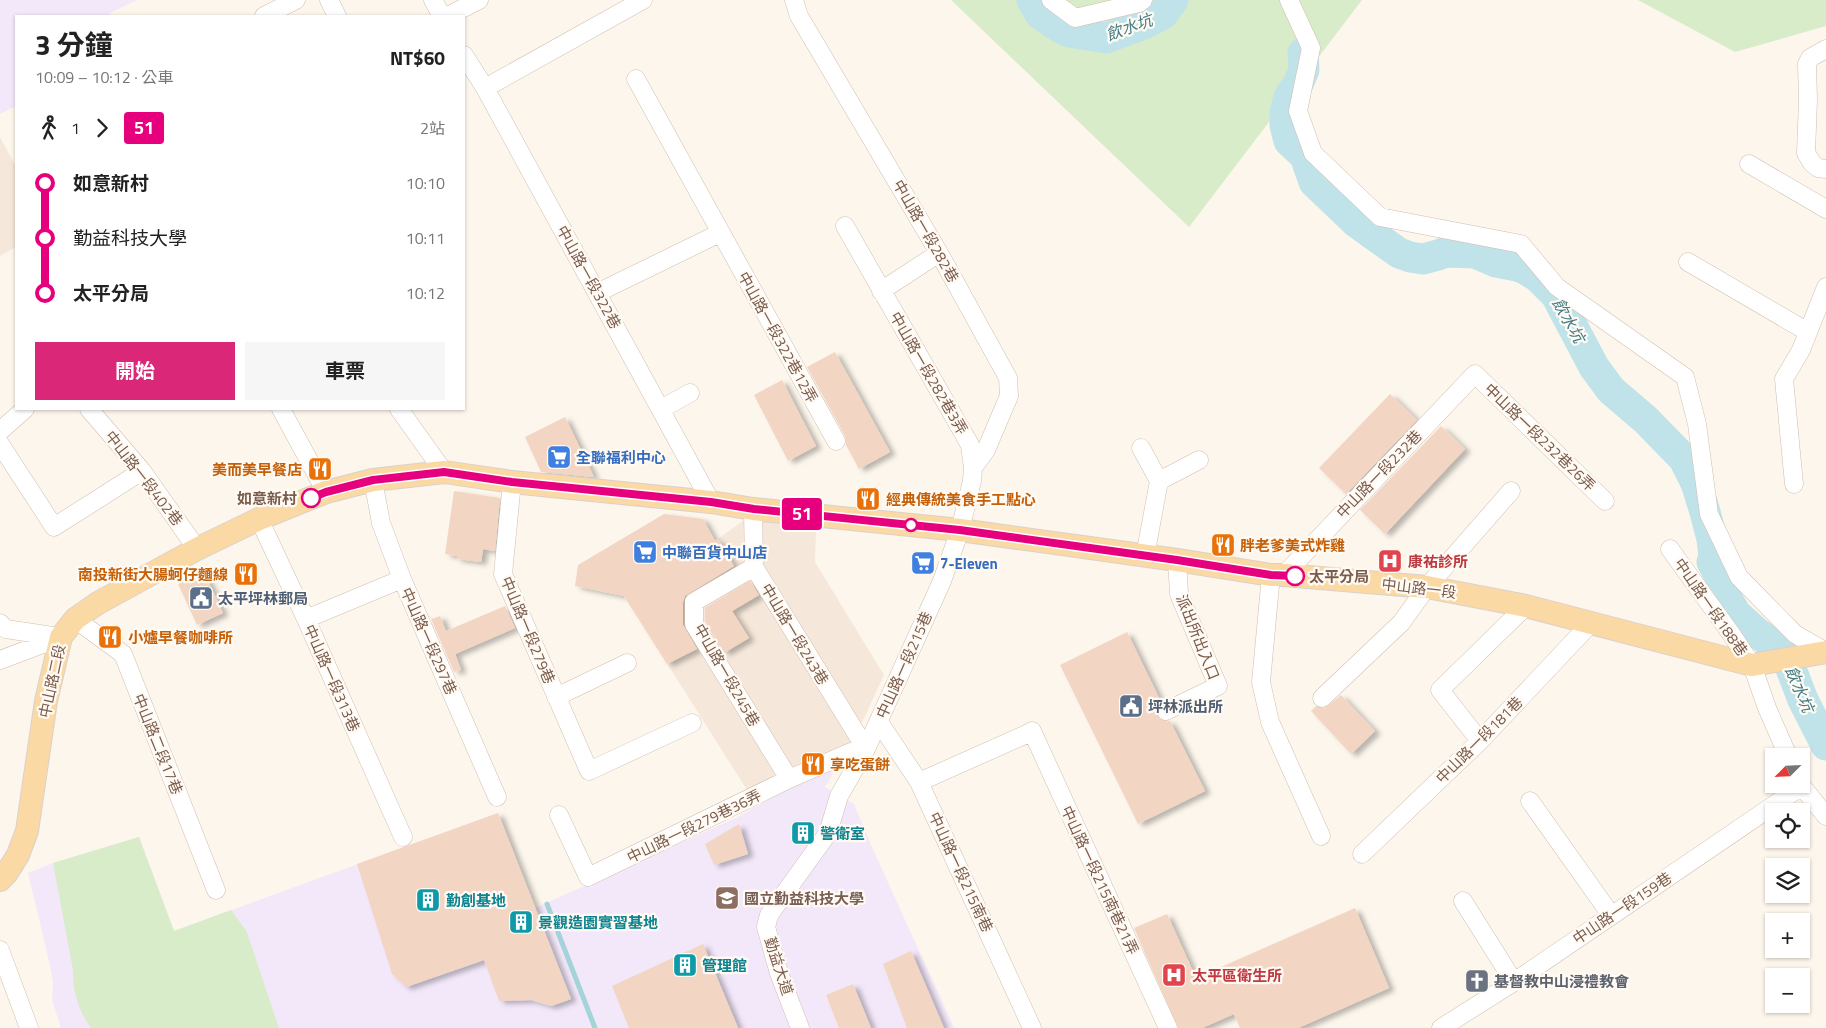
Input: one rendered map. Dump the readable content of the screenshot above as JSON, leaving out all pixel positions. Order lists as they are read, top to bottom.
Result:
{
  "streets": {
    "main road": ["中山路一段", "中山路二段"],
    "street": [
      "中山路一段282巷",
      "中山路一段322巷",
      "中山路一段322巷12弄",
      "中山路一段282巷3弄",
      "中山路一段232巷26弄",
      "中山路一段232巷",
      "中山路一段402巷",
      "中山路一段188巷",
      "中山路一段279巷",
      "中山路一段243巷",
      "派出所出入口",
      "中山路一段297巷",
      "中山路一段215巷",
      "中山路一段245巷",
      "中山路一段313巷",
      "中山路一段181巷",
      "中山路二段17巷",
      "中山路一段279巷36弄",
      "中山路一段215南巷",
      "中山路一段215南巷21弄",
      "中山路一段159巷",
      "勤益大道"
    ]
  },
  "crossings": [
    ["中山路一段282巷", "中山路一段282巷3弄"],
    ["中山路一段322巷", "中山路一段"],
    ["中山路一段282巷3弄", "中山路一段"],
    ["中山路一段282巷3弄", "中山路一段215巷"],
    ["中山路一段232巷26弄", "中山路一段232巷"],
    ["中山路一段232巷", "中山路一段"],
    ["中山路一段402巷", "中山路一段"],
    ["中山路一段402巷", "中山路二段"],
    ["中山路一段", "中山路一段188巷"],
    ["中山路一段", "中山路一段279巷"],
    ["中山路一段", "中山路一段243巷"],
    ["中山路一段", "派出所出入口"],
    ["中山路一段", "中山路一段297巷"],
    ["中山路一段", "中山路一段215巷"],
    ["中山路一段", "中山路一段313巷"],
    ["中山路一段", "中山路二段"],
    ["中山路一段", "中山路一段181巷"],
    ["中山路一段243巷", "中山路一段215巷"],
    ["中山路一段243巷", "中山路一段245巷"],
    ["中山路一段243巷", "中山路一段279巷36弄"],
    ["中山路一段215巷", "中山路一段279巷36弄"],
    ["中山路一段215巷", "中山路一段215南巷"],
    ["中山路一段215巷", "勤益大道"],
    ["中山路一段245巷", "中山路一段279巷36弄"],
    ["中山路二段", "中山路二段17巷"],
    ["中山路一段215南巷", "中山路一段215南巷21弄"]
  ],
  "water": ["飲水坑"],
  "places": {
    "supermarket": ["全聯福利中心", "中聯百貨中山店", "7-Eleven"],
    "restaurant": [
      "美而美早餐店",
      "經典傳統美食手工點心",
      "胖老爹美式炸雞",
      "南投新街大腸蚵仔麵線",
      "小爐早餐咖啡所",
      "享吃蛋餅"
    ],
    "other": ["如意新村", "太平分局"],
    "hospital": ["康祐診所", "太平區衛生所"],
    "public building": ["太平坪林郵局", "坪林派出所"],
    "building": [
      "警衛室",
      "勤創基地",
      "景觀造園實習基地",
      "管理館"
    ],
    "school or university": ["國立勤益科技大學"],
    "church": ["基督教中山浸禮教會"]
  },
  "lines": ["bus line 51"],
  "north": "bottom left",
  "page": {
    "on_map": "51",
    "heading": ["3 分鐘", "10:09 – 10:12 · 公車", "NT$60"],
    "legs": ["1", "51", "2站"],
    "list": [
      {
        "name": "如意新村",
        "value": "10:10"
      },
      {
        "name": "勤益科技大學",
        "value": "10:11"
      },
      {
        "name": "太平分局",
        "value": "10:12"
      }
    ],
    "buttons": ["開始", "車票"],
    "map_buttons": ["+", "−"]
  }
}
